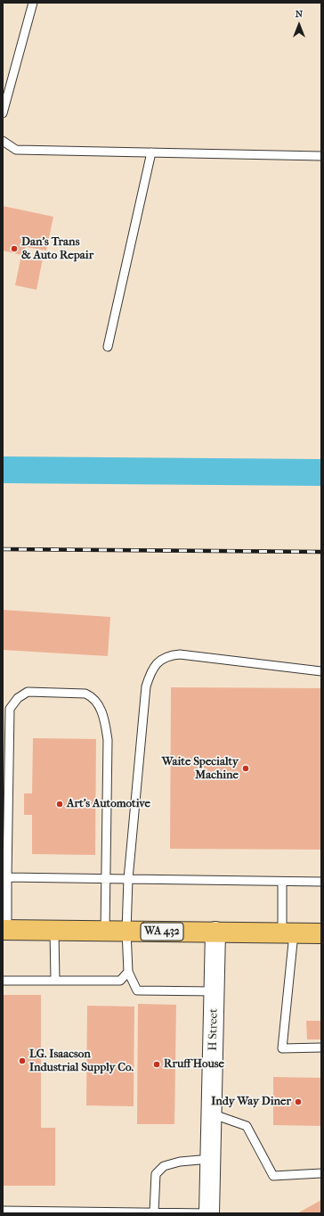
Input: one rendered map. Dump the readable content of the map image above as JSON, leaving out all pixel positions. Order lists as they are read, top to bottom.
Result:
{
  "streets": {
    "highway": ["WA 432"],
    "street": ["H Street"]
  },
  "crossings": [
    ["WA 432", "H Street"]
  ],
  "places": [
    "Dan's Trans & Auto Repair",
    "Waite Specialty Machine",
    "Art's Automotive",
    "LG. Isaacson Industrial Supply Co.",
    "Rruff House",
    "Indy Way Diner"
  ],
  "north": "top"
}
